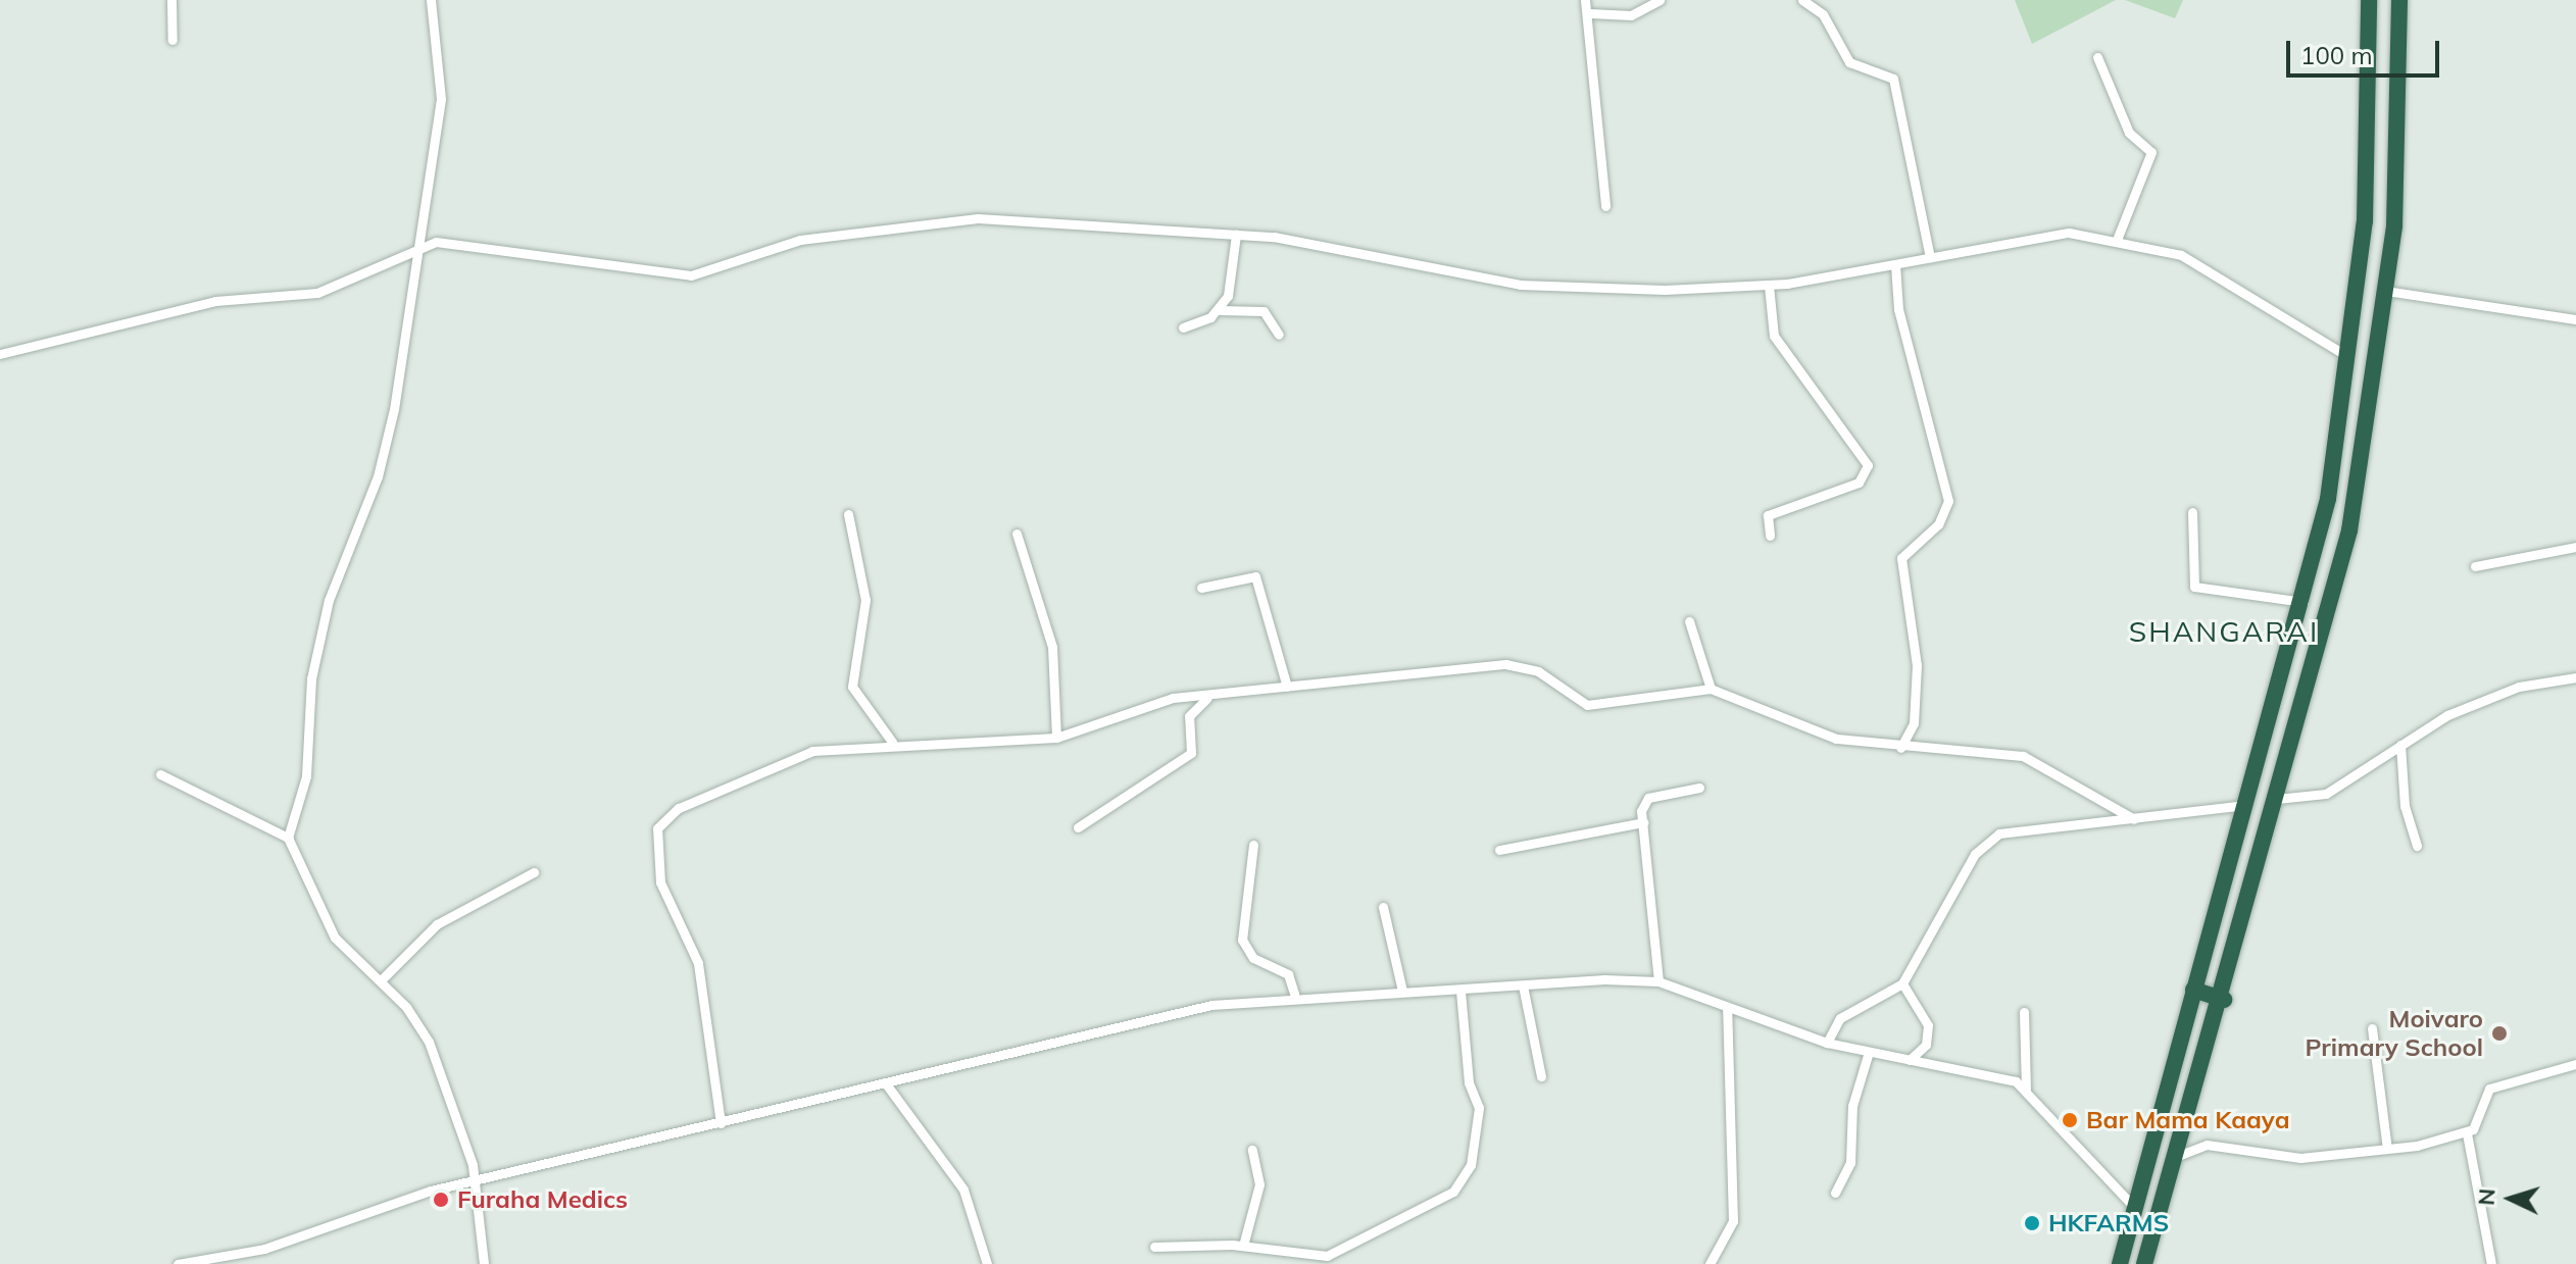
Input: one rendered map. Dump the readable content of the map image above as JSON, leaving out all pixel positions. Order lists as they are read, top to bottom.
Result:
{
  "districts": ["SHANGARAI"],
  "places": [
    "Moivaro Primary School",
    "Bar Mama Kaaya",
    "Furaha Medics",
    "HKFARMS"
  ],
  "scale_bar": "100 m",
  "north": "left"
}
